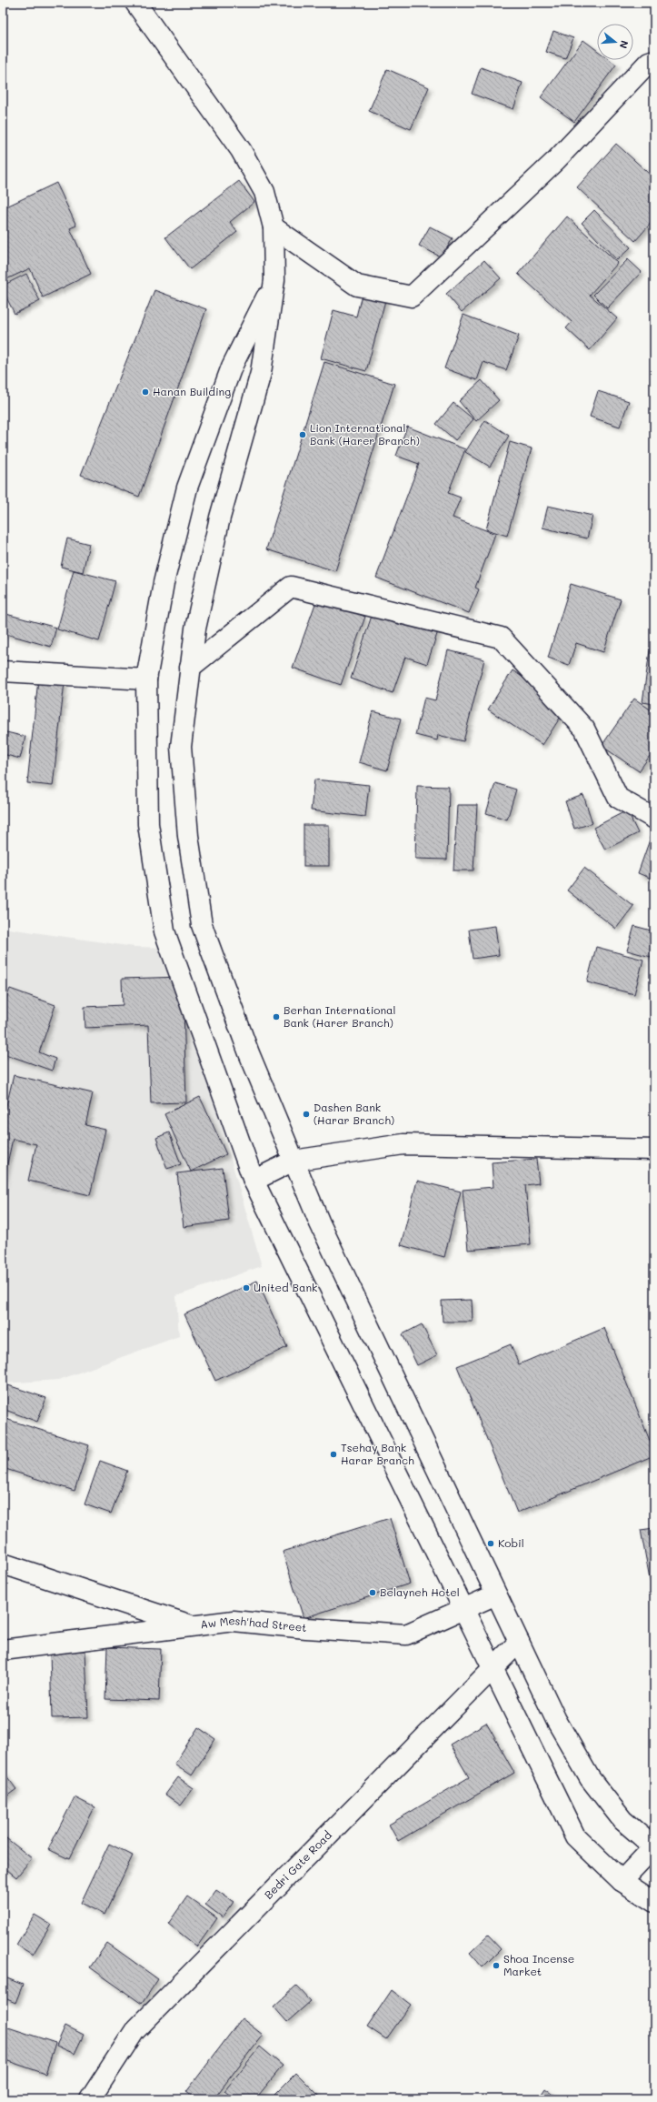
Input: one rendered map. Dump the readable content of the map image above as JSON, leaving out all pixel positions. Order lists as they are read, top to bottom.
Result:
{
  "streets": {
    "street": ["Aw Mesh'had Street", "Bedri Gate Road"]
  },
  "places": [
    "Hanan Building",
    "Lion International Bank (Harer Branch)",
    "Berhan International Bank (Harer Branch)",
    "Dashen Bank (Harar Branch)",
    "United Bank",
    "Tsehay Bank Harar Branch",
    "Kobil",
    "Belayneh Hotel",
    "Shoa Incense Market"
  ],
  "north": "right"
}
